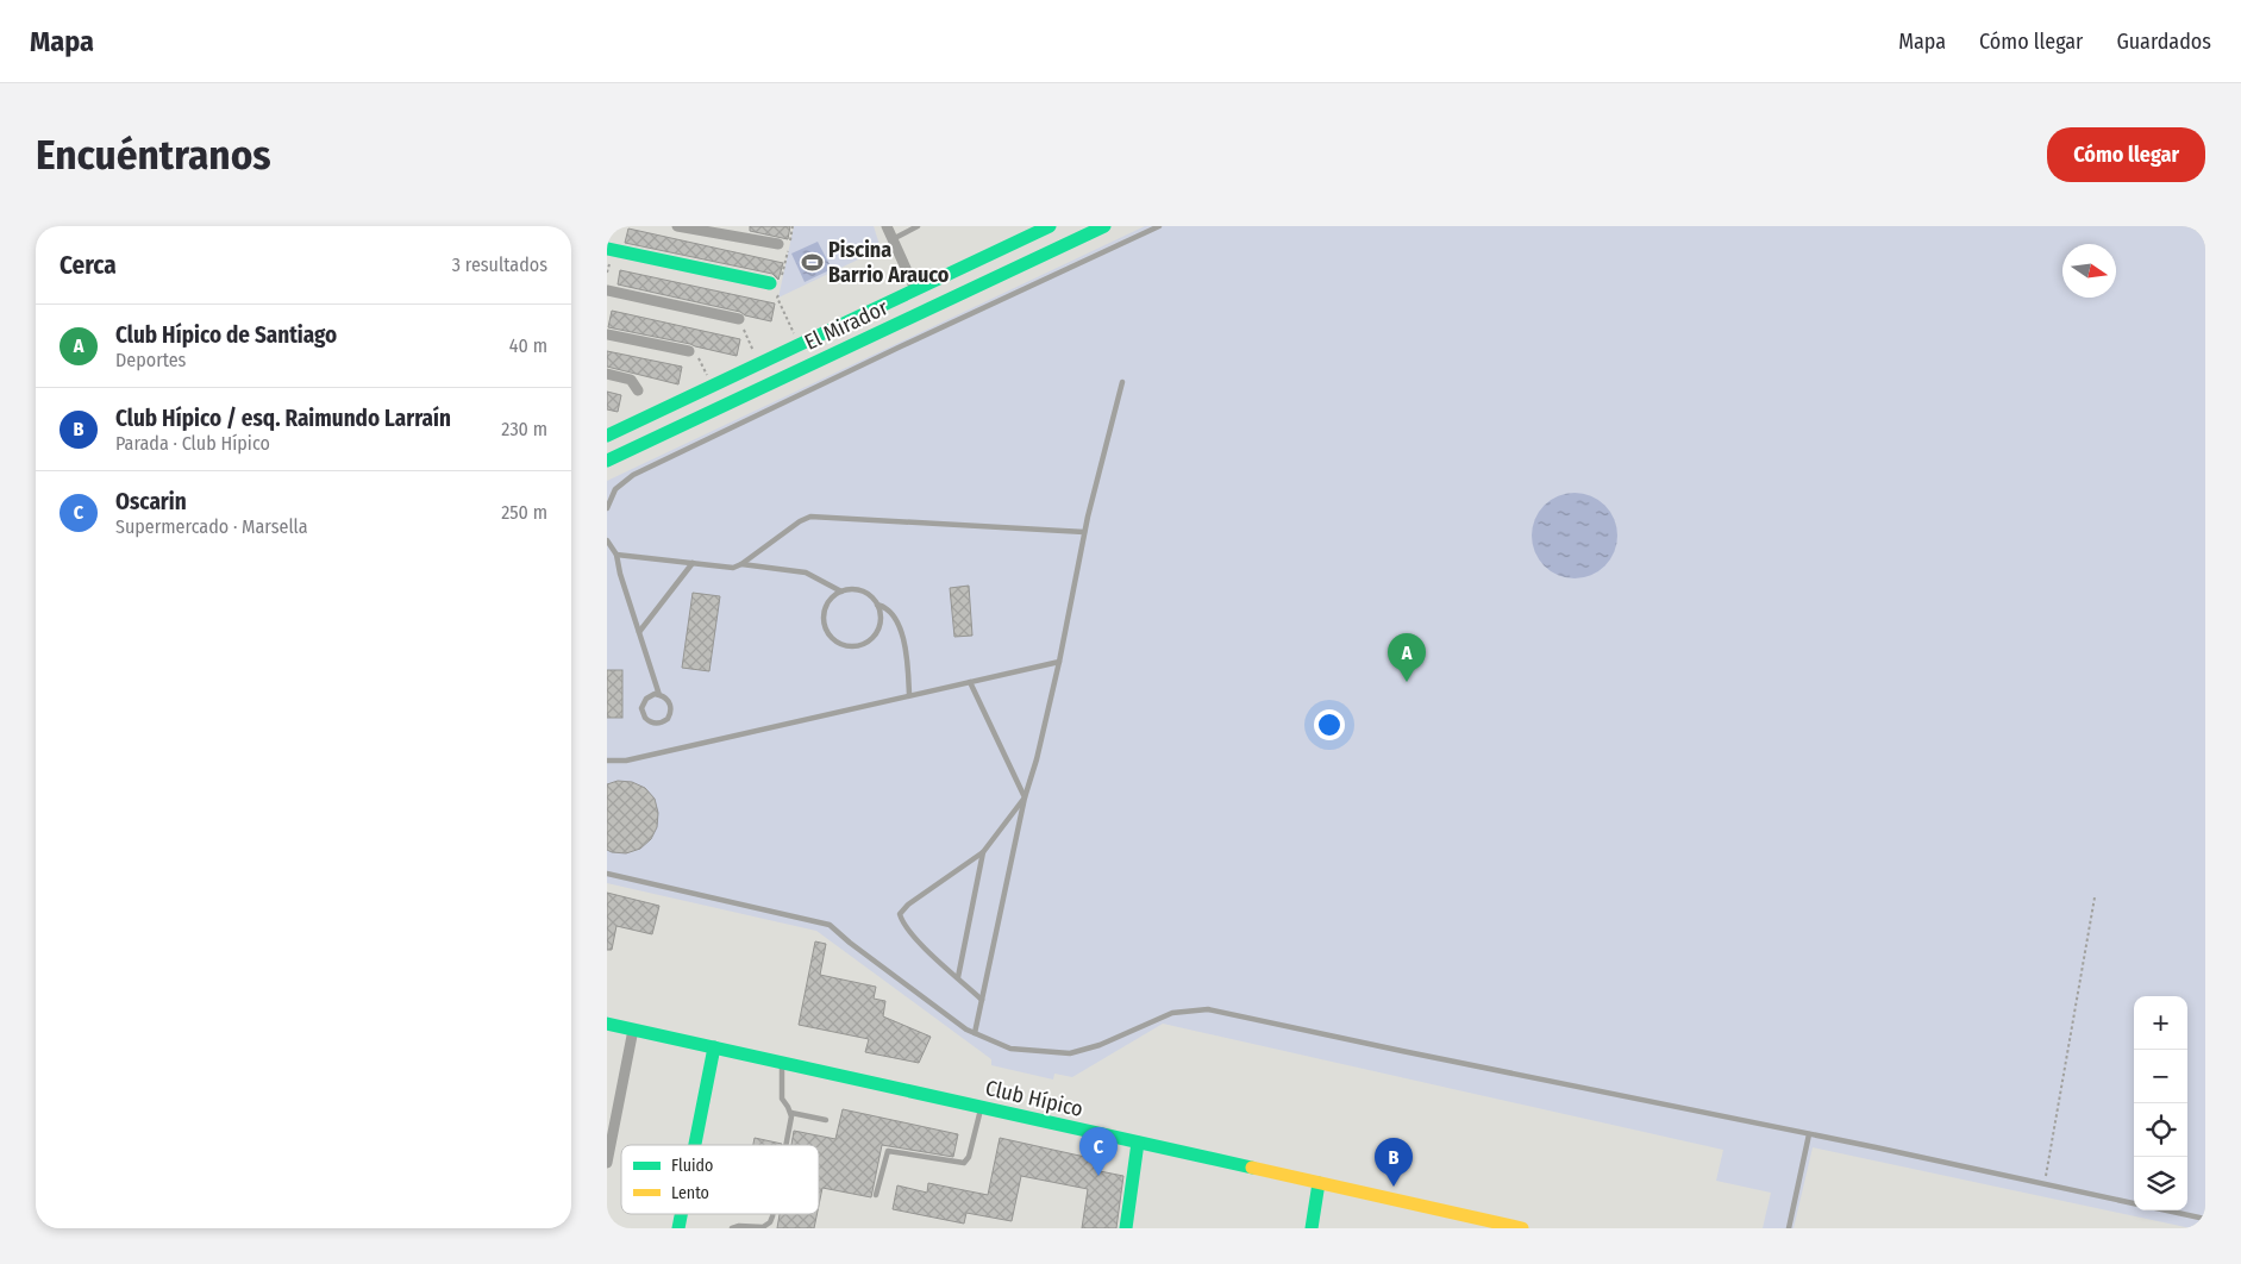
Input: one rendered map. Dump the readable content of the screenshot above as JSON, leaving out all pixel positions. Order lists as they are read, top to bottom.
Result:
{
  "streets": {
    "main road": ["El Mirador", "Club Hípico"]
  },
  "places": {
    "sports": ["Piscina Barrio Arauco"]
  },
  "legend": ["Fluido", "Lento"],
  "north": "right",
  "page": {
    "header": "Mapa",
    "nav": ["Mapa", "Cómo llegar", "Guardados"],
    "buttons": "Cómo llegar",
    "title": "Encuéntranos",
    "heading": ["Cerca", "3 resultados"],
    "list": [
      {
        "mark": "A",
        "name": "Club Hípico de Santiago",
        "note": "Deportes",
        "value": "40 m"
      },
      {
        "mark": "B",
        "name": "Club Hípico / esq. Raimundo Larraín",
        "note": "Parada · Club Hípico",
        "value": "230 m"
      },
      {
        "mark": "C",
        "name": "Oscarin",
        "note": "Supermercado · Marsella",
        "value": "250 m"
      }
    ],
    "pins": ["A", "C", "B"],
    "map_buttons": ["+", "−"]
  }
}
